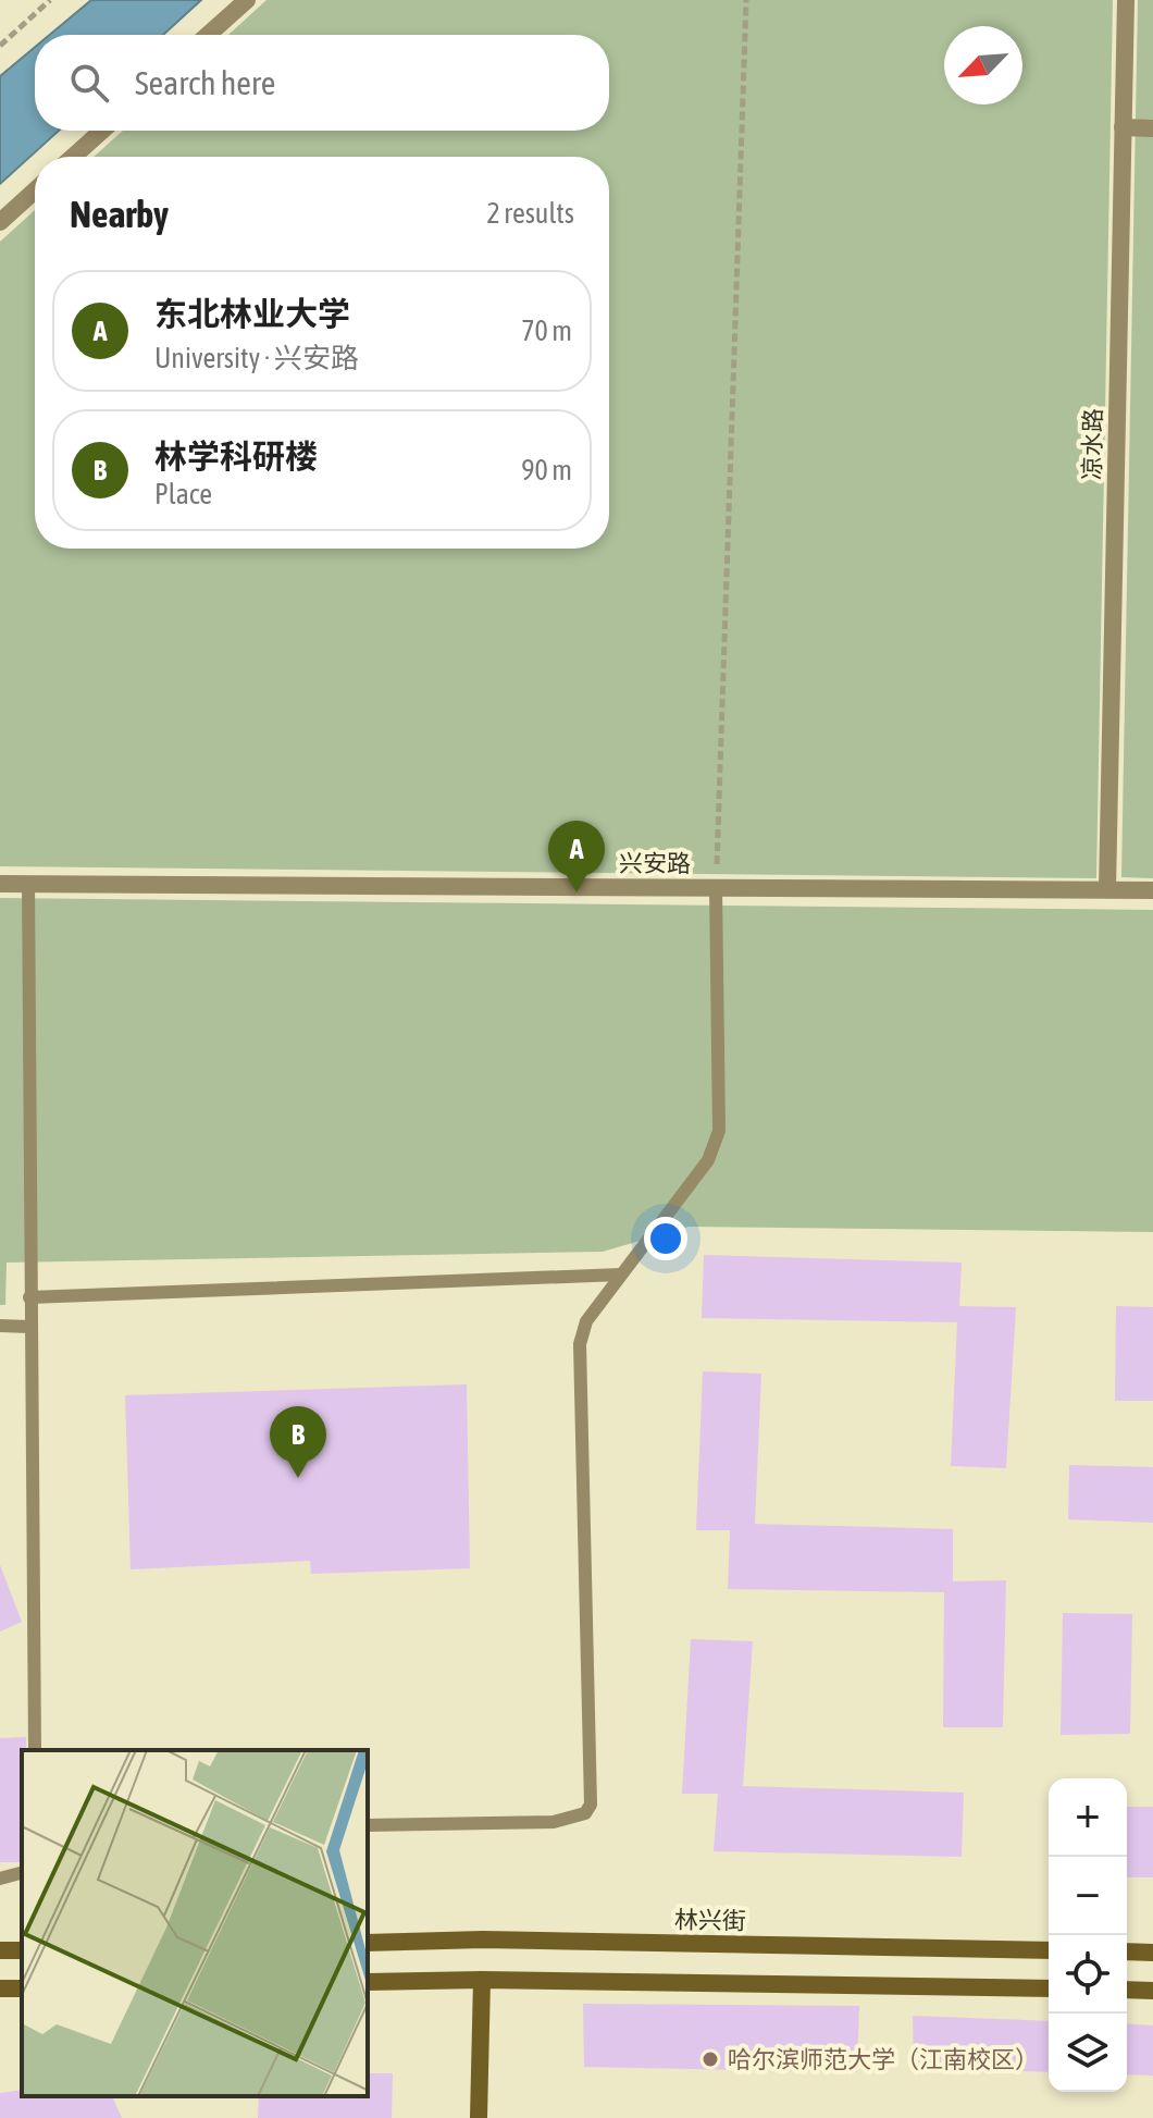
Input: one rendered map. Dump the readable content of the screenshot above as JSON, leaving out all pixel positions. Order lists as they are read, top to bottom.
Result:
{
  "streets": {
    "main road": ["林兴街"],
    "street": ["凉水路", "兴安路"]
  },
  "crossings": [
    ["凉水路", "兴安路"]
  ],
  "places": ["哈尔滨师范大学（江南校区）"],
  "north": "bottom left",
  "page": {
    "search": "Search here",
    "heading": ["Nearby", "2 results"],
    "list": [
      {
        "mark": "A",
        "name": "东北林业大学",
        "note": "University · 兴安路",
        "value": "70 m"
      },
      {
        "mark": "B",
        "name": "林学科研楼",
        "note": "Place",
        "value": "90 m"
      }
    ],
    "pins": ["A", "B"],
    "map_buttons": ["+", "−"]
  }
}
